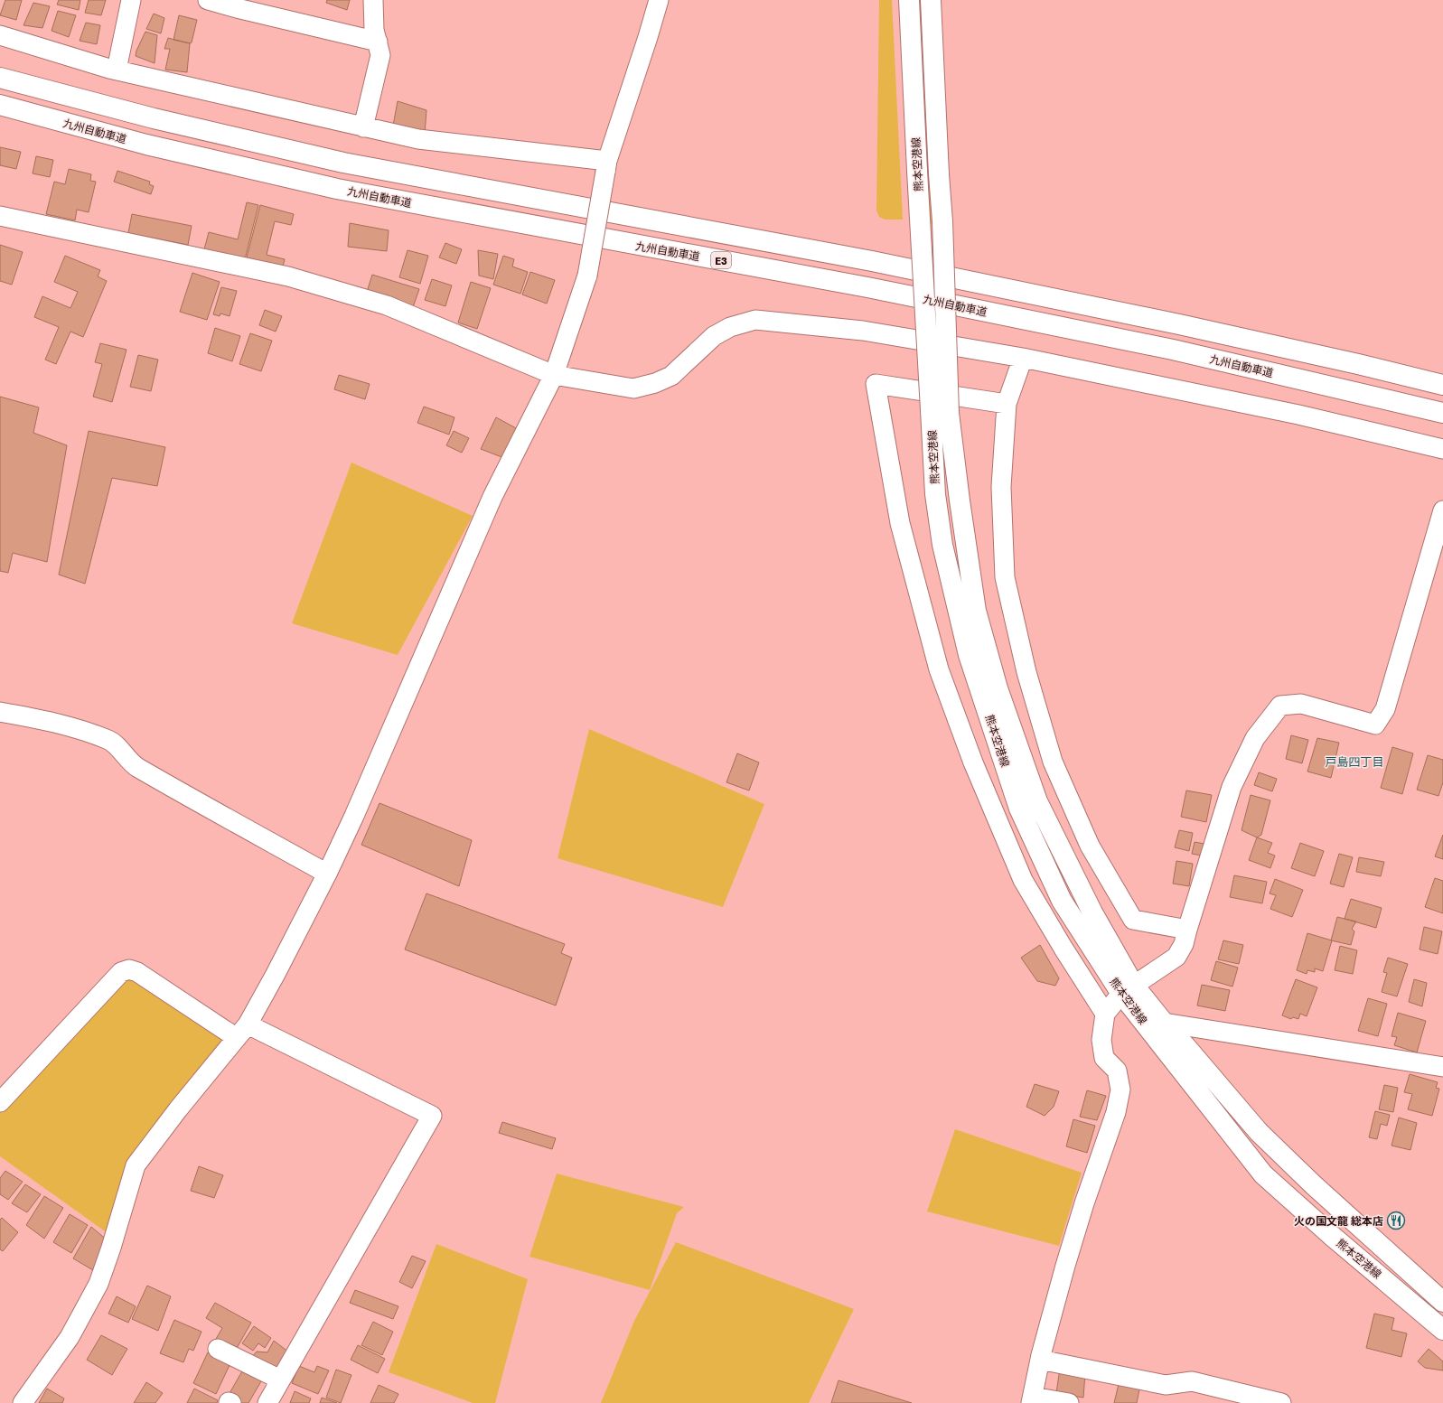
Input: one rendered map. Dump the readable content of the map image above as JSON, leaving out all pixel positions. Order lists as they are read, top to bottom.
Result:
{
  "streets": {
    "main road": ["九州自動車道", "熊本空港線", "E3"]
  },
  "districts": ["戸島四丁目"],
  "places": {
    "restaurant": ["火の国文龍 総本店"]
  }
}
